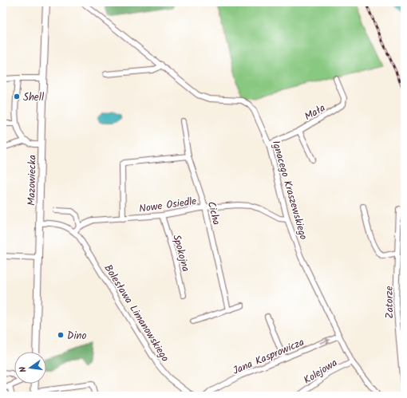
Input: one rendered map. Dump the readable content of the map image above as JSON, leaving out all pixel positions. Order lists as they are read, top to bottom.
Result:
{
  "streets": {
    "main road": ["Mazowiecka"],
    "street": [
      "Mała",
      "Ignacego Kraszewskiego",
      "Nowe Osiedle",
      "Cicha",
      "Spokojna",
      "Zatorze",
      "Bolesława Limanowskiego",
      "Jana Kasprowicza",
      "Kolejowa"
    ]
  },
  "crossings": [
    ["Mała", "Ignacego Kraszewskiego"],
    ["Ignacego Kraszewskiego", "Nowe Osiedle"],
    ["Ignacego Kraszewskiego", "Jana Kasprowicza"],
    ["Ignacego Kraszewskiego", "Kolejowa"],
    ["Nowe Osiedle", "Cicha"],
    ["Nowe Osiedle", "Spokojna"],
    ["Nowe Osiedle", "Bolesława Limanowskiego"]
  ],
  "one_way": ["Jana Kasprowicza"],
  "places": ["Shell", "Dino"],
  "north": "left"
}
